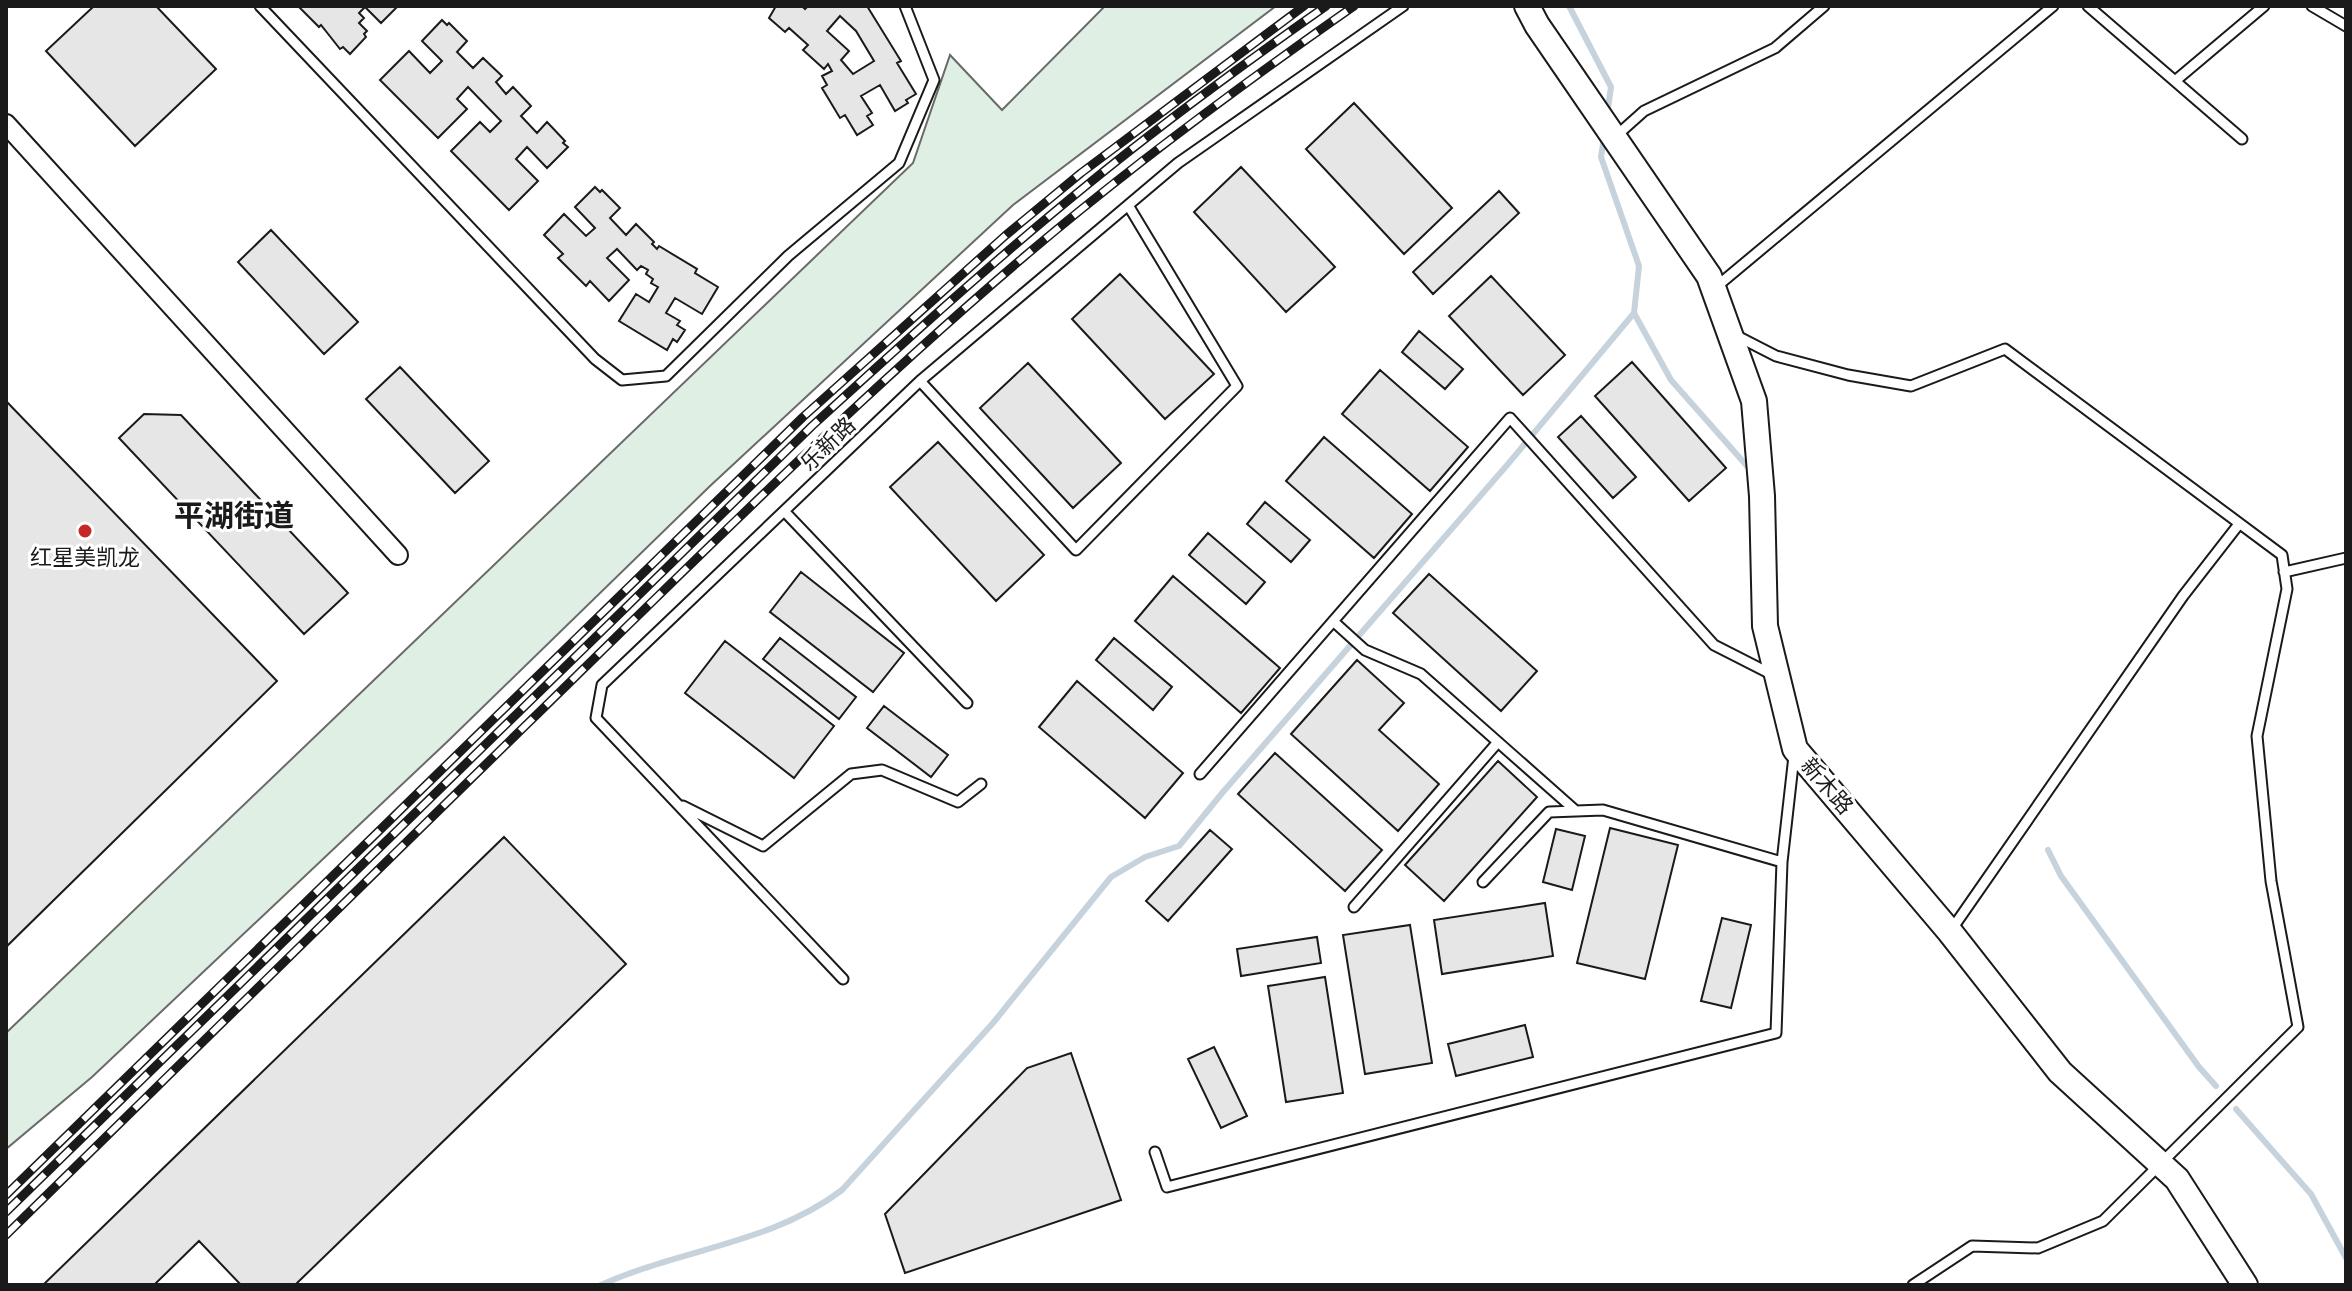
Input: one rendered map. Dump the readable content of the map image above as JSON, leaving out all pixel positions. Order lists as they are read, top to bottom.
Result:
{
  "streets": {
    "street": ["新木路"],
    "lane": ["乐新路"]
  },
  "districts": ["平湖街道"],
  "places": ["红星美凯龙"]
}
